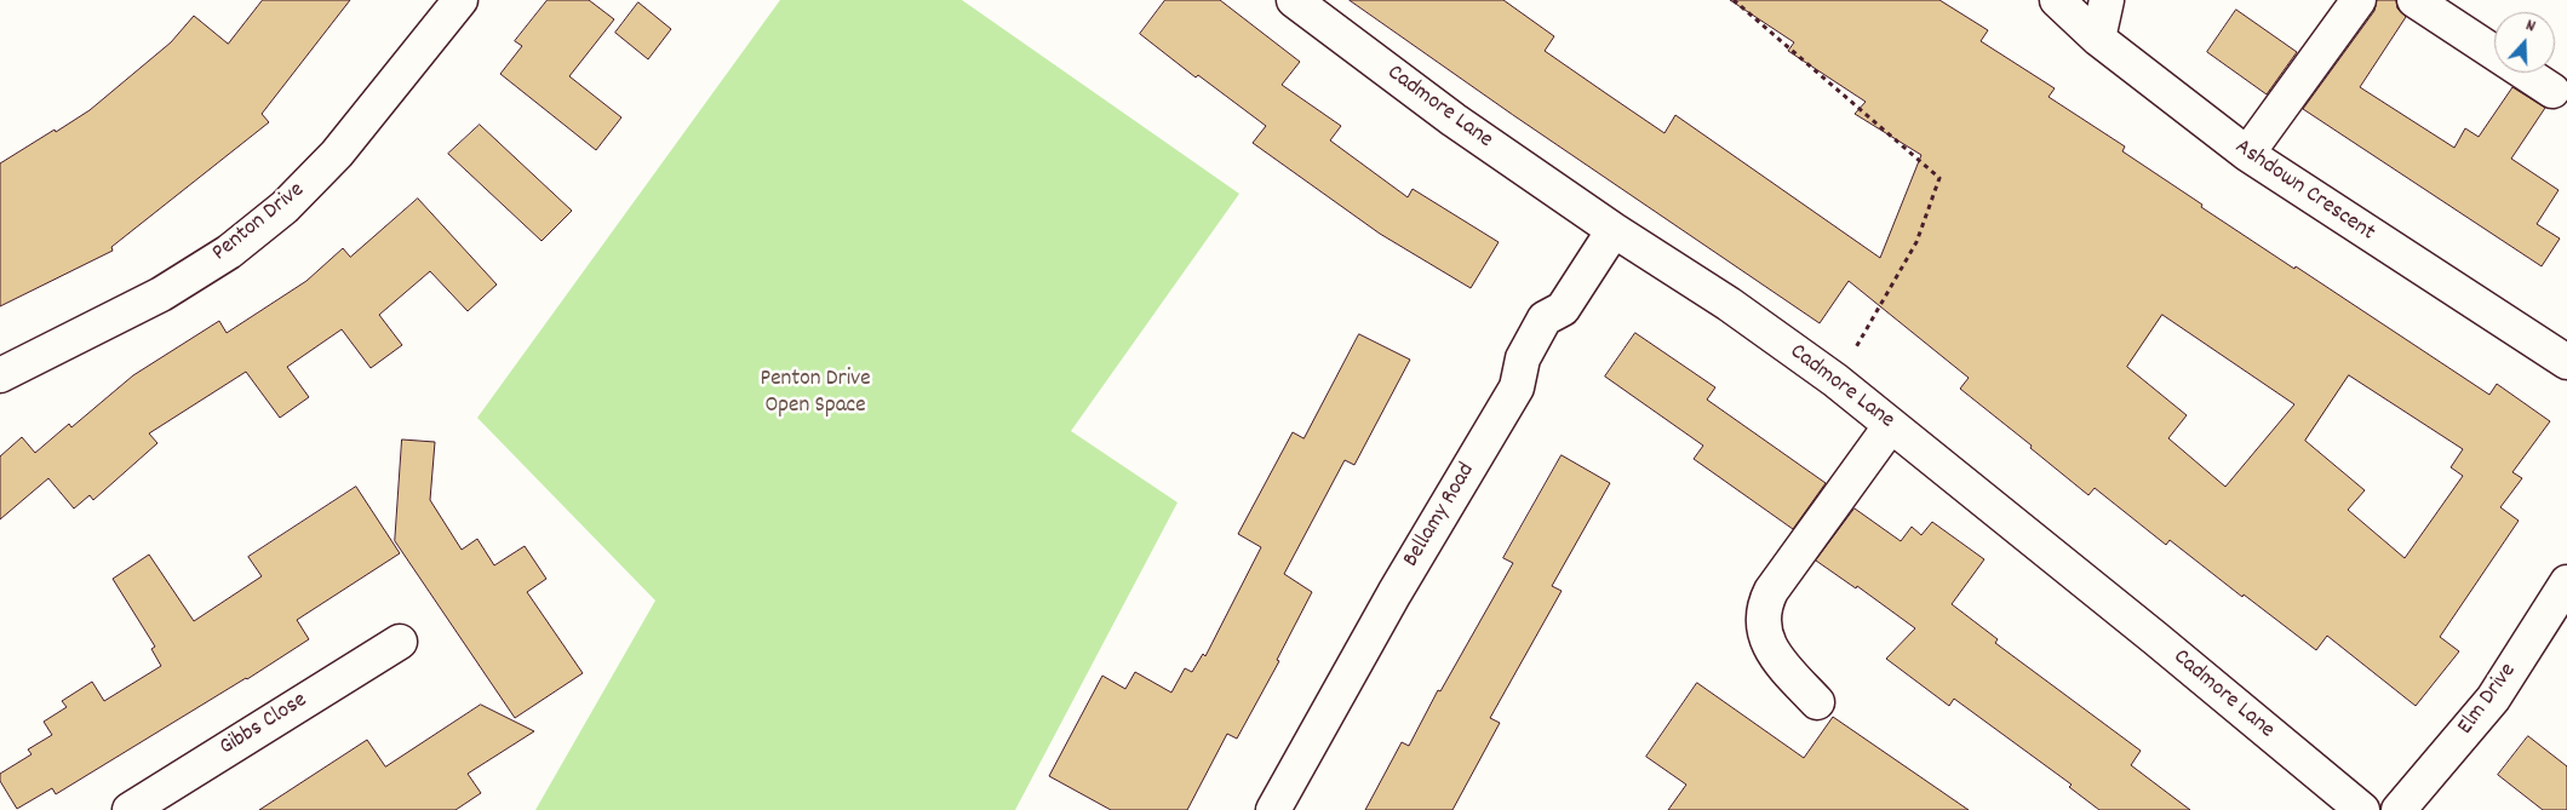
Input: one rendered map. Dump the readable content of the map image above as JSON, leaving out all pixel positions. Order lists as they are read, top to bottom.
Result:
{
  "streets": {
    "street": [
      "Cadmore Lane",
      "Ashdown Crescent",
      "Penton Drive",
      "Bellamy Road",
      "Elm Drive",
      "Gibbs Close"
    ]
  },
  "crossings": [
    ["Cadmore Lane", "Bellamy Road"]
  ],
  "parks": ["Penton Drive Open Space"],
  "north": "top"
}
